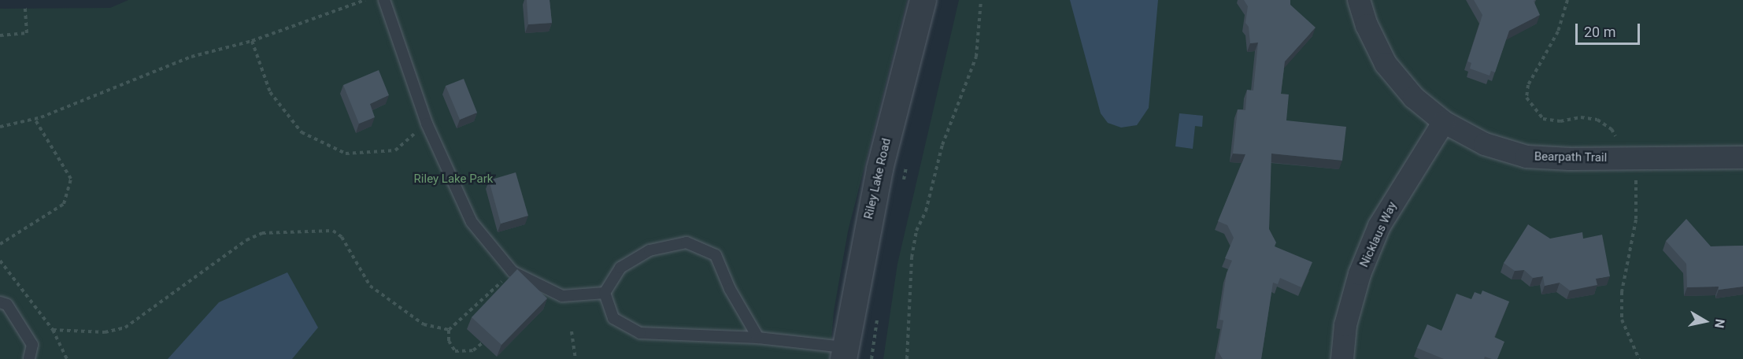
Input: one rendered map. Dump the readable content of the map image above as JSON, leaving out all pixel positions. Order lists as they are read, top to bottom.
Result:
{
  "streets": {
    "street": ["Bearpath Trail", "Riley Lake Road", "Nicklaus Way"]
  },
  "crossings": [
    ["Bearpath Trail", "Nicklaus Way"]
  ],
  "parks": ["Riley Lake Park"],
  "scale_bar": "20 m",
  "north": "right"
}
